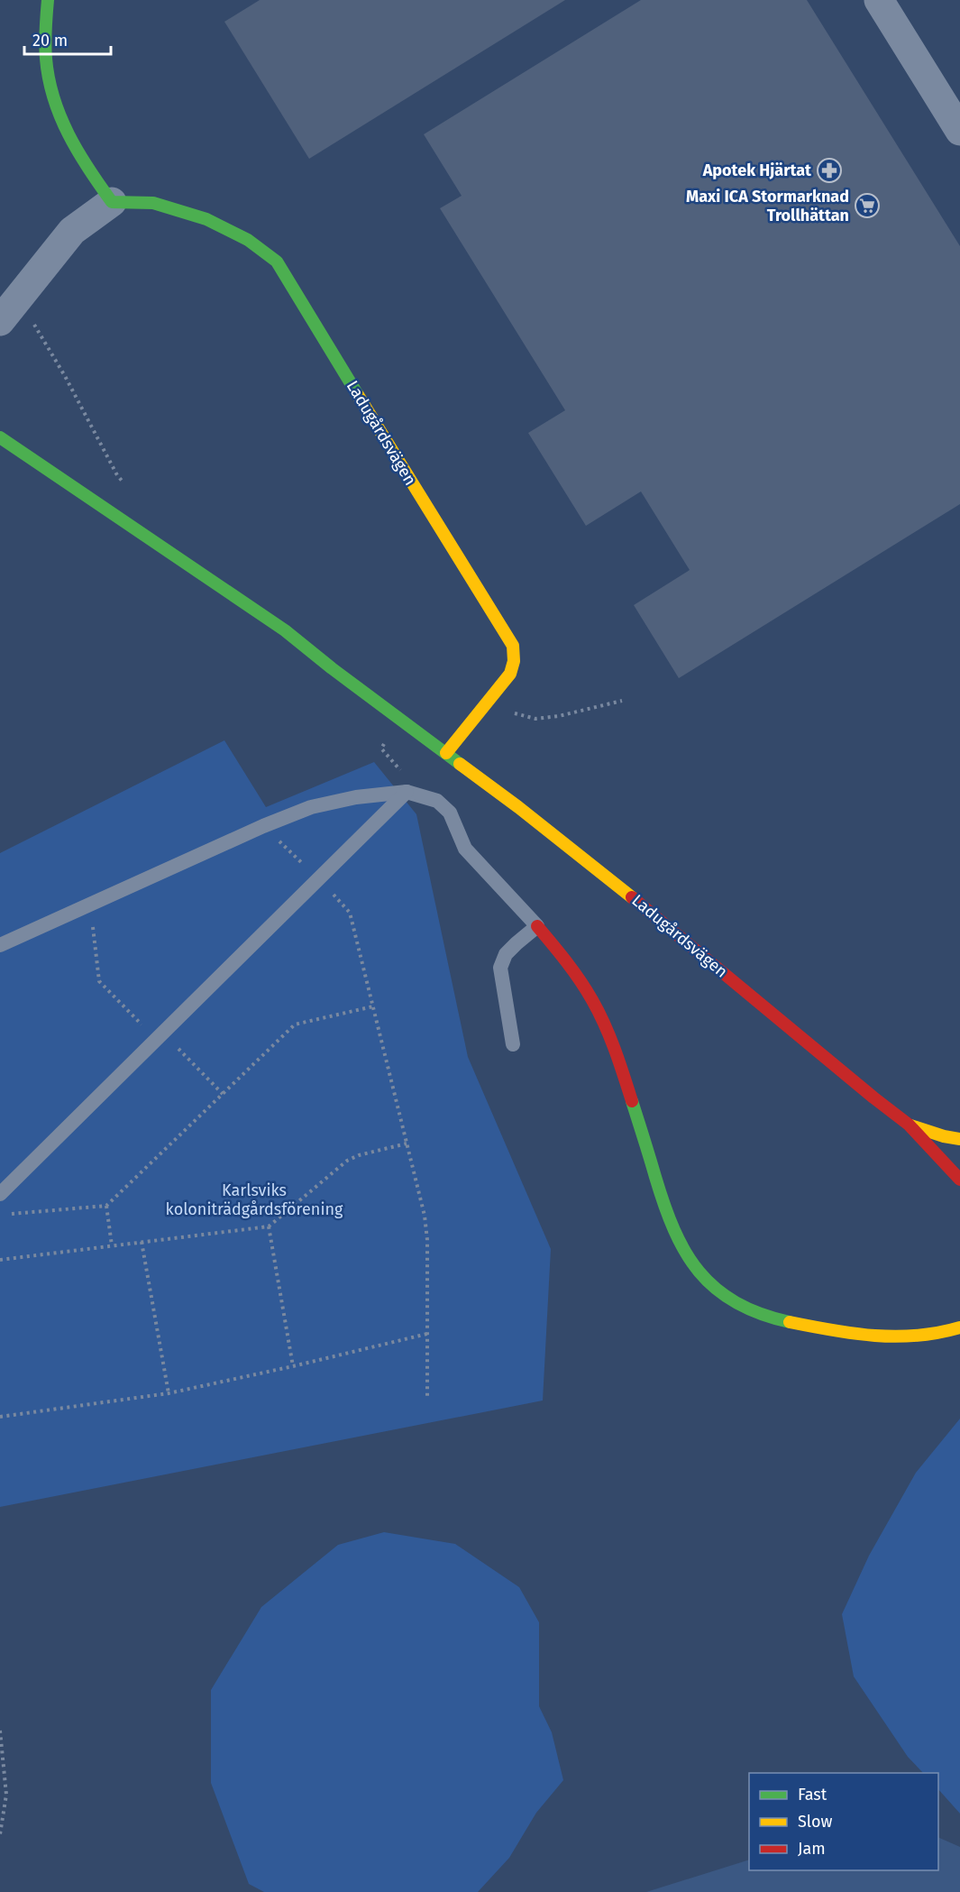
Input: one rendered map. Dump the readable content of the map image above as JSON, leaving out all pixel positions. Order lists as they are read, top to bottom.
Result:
{
  "streets": {
    "street": ["Ladugårdsvägen"]
  },
  "parks": ["Karlsviks koloniträdgårdsförening"],
  "places": {
    "pharmacy": ["Apotek Hjärtat"],
    "supermarket": ["Maxi ICA Stormarknad Trollhättan"]
  },
  "legend": ["Fast", "Slow", "Jam"],
  "scale_bar": "20 m"
}
